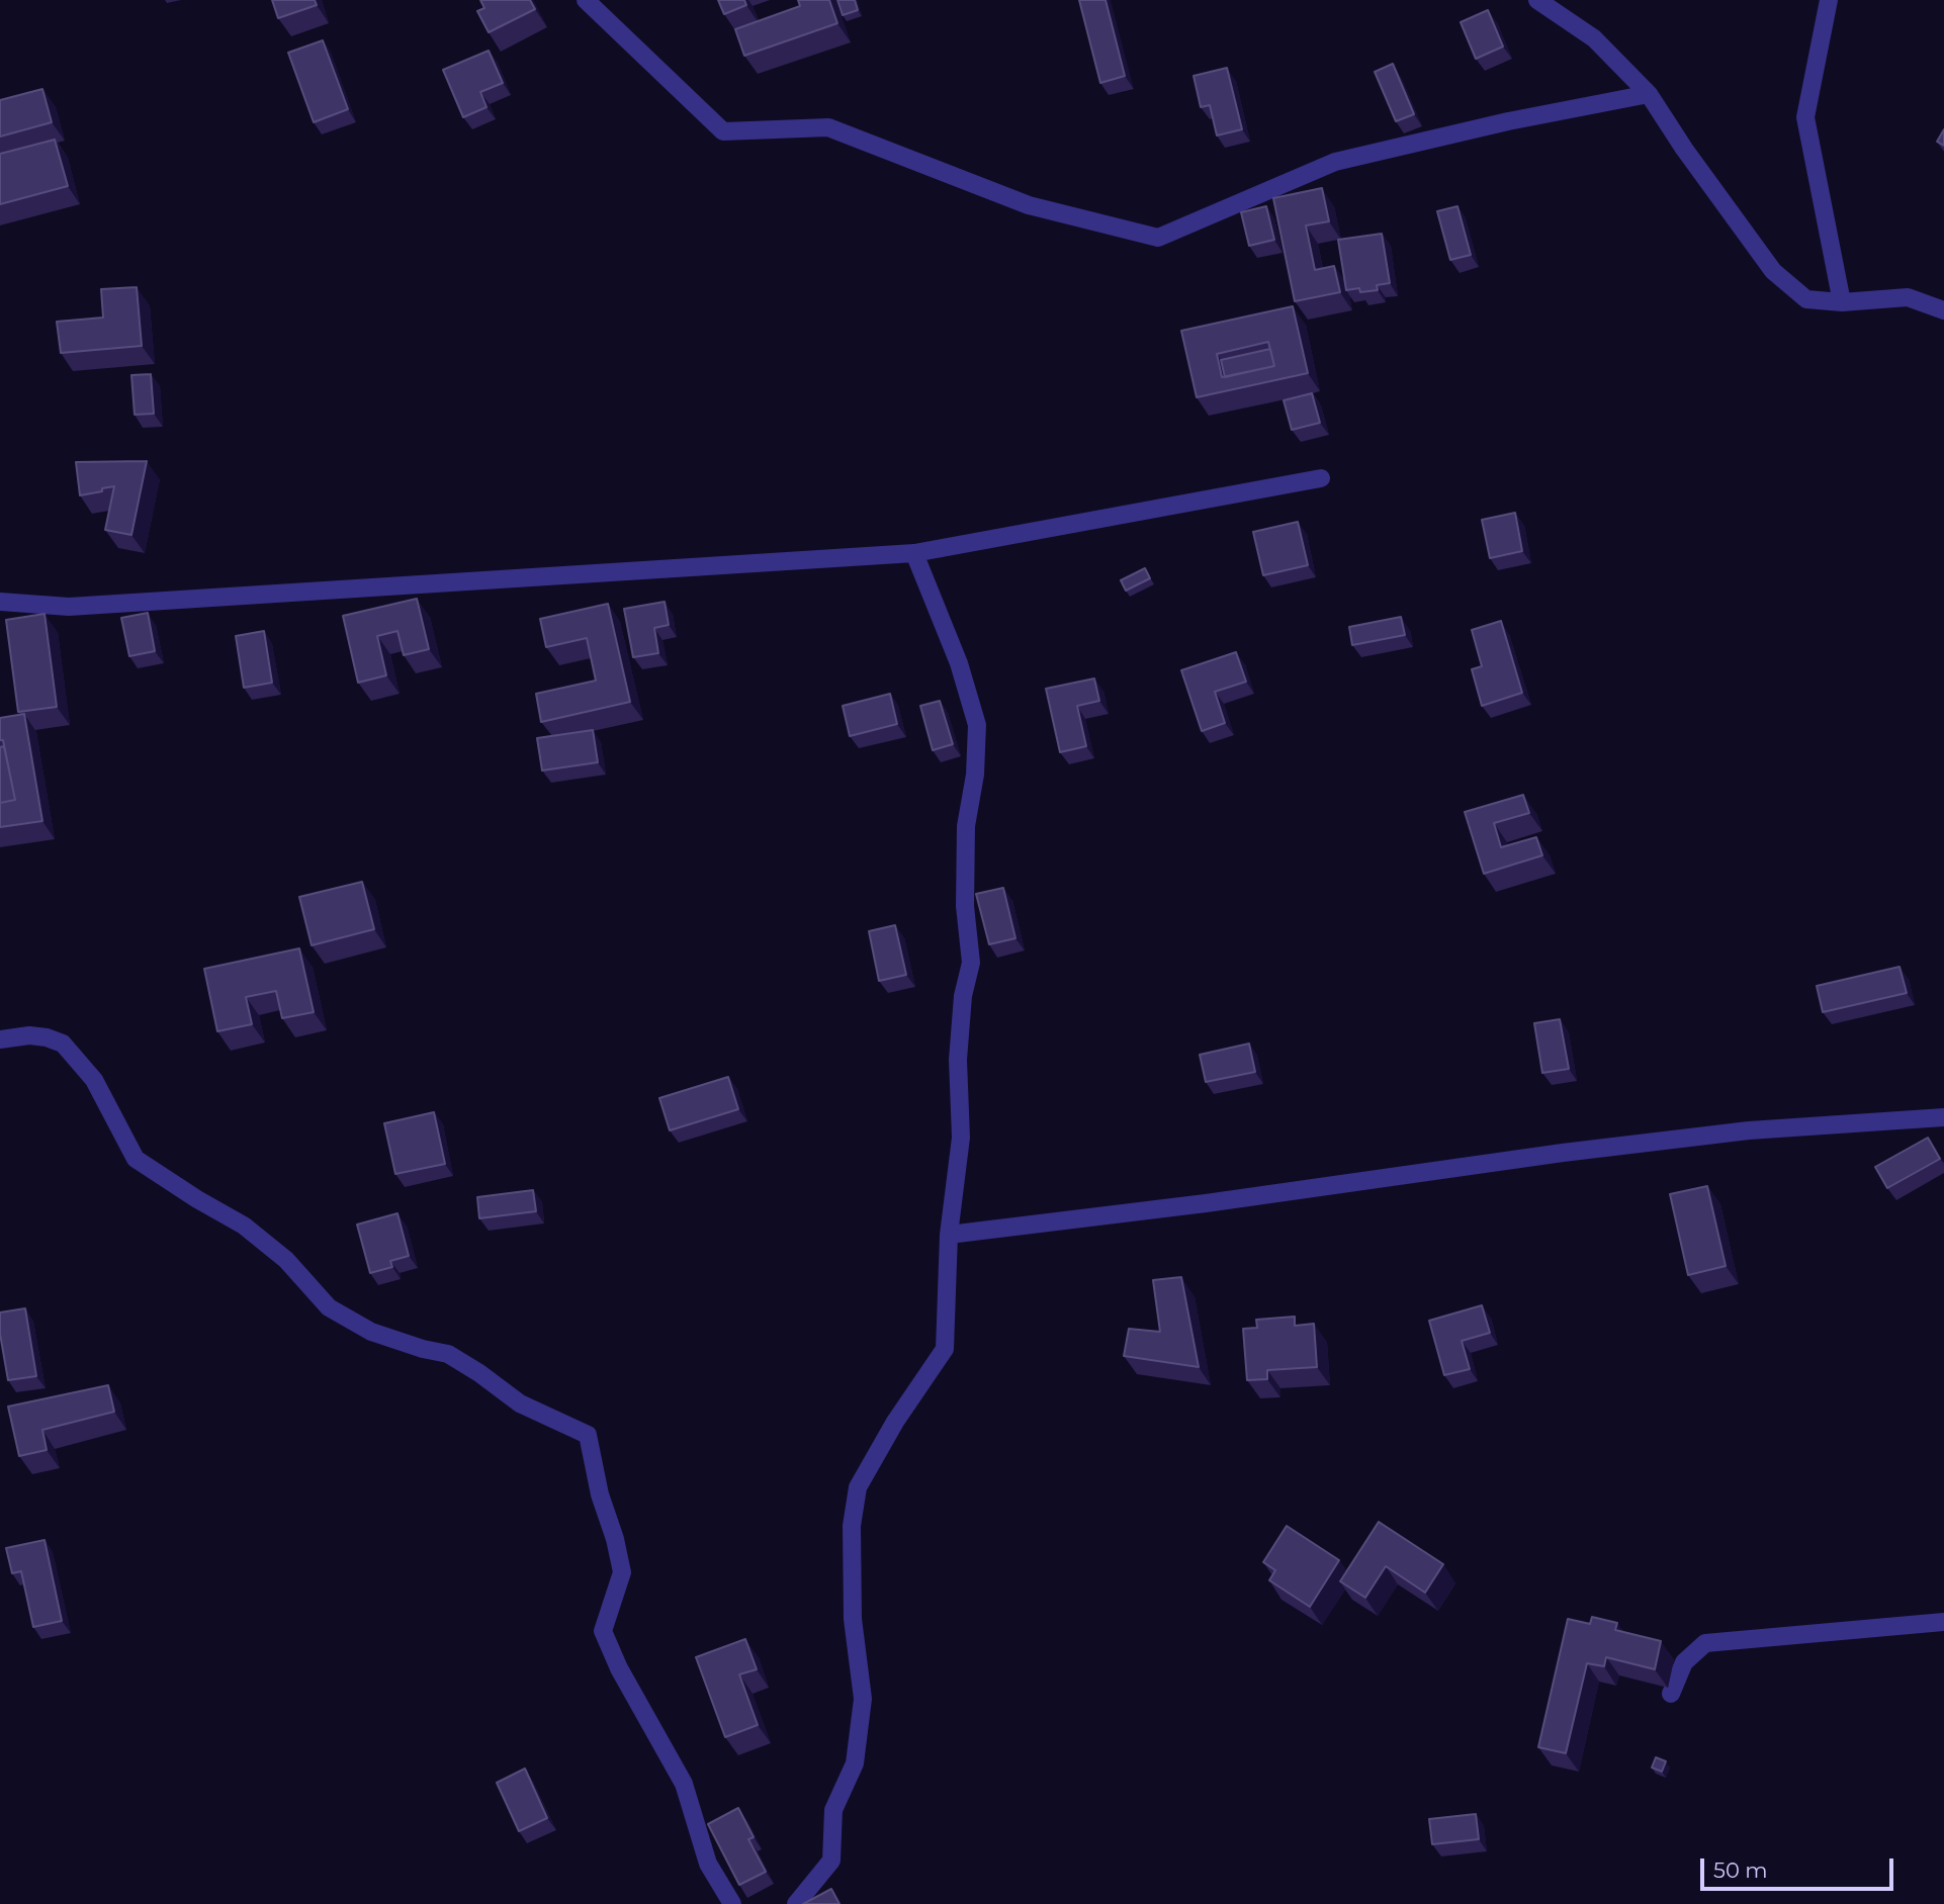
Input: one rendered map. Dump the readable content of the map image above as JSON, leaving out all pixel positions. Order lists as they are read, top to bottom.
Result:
{
  "scale_bar": "50 m"
}
